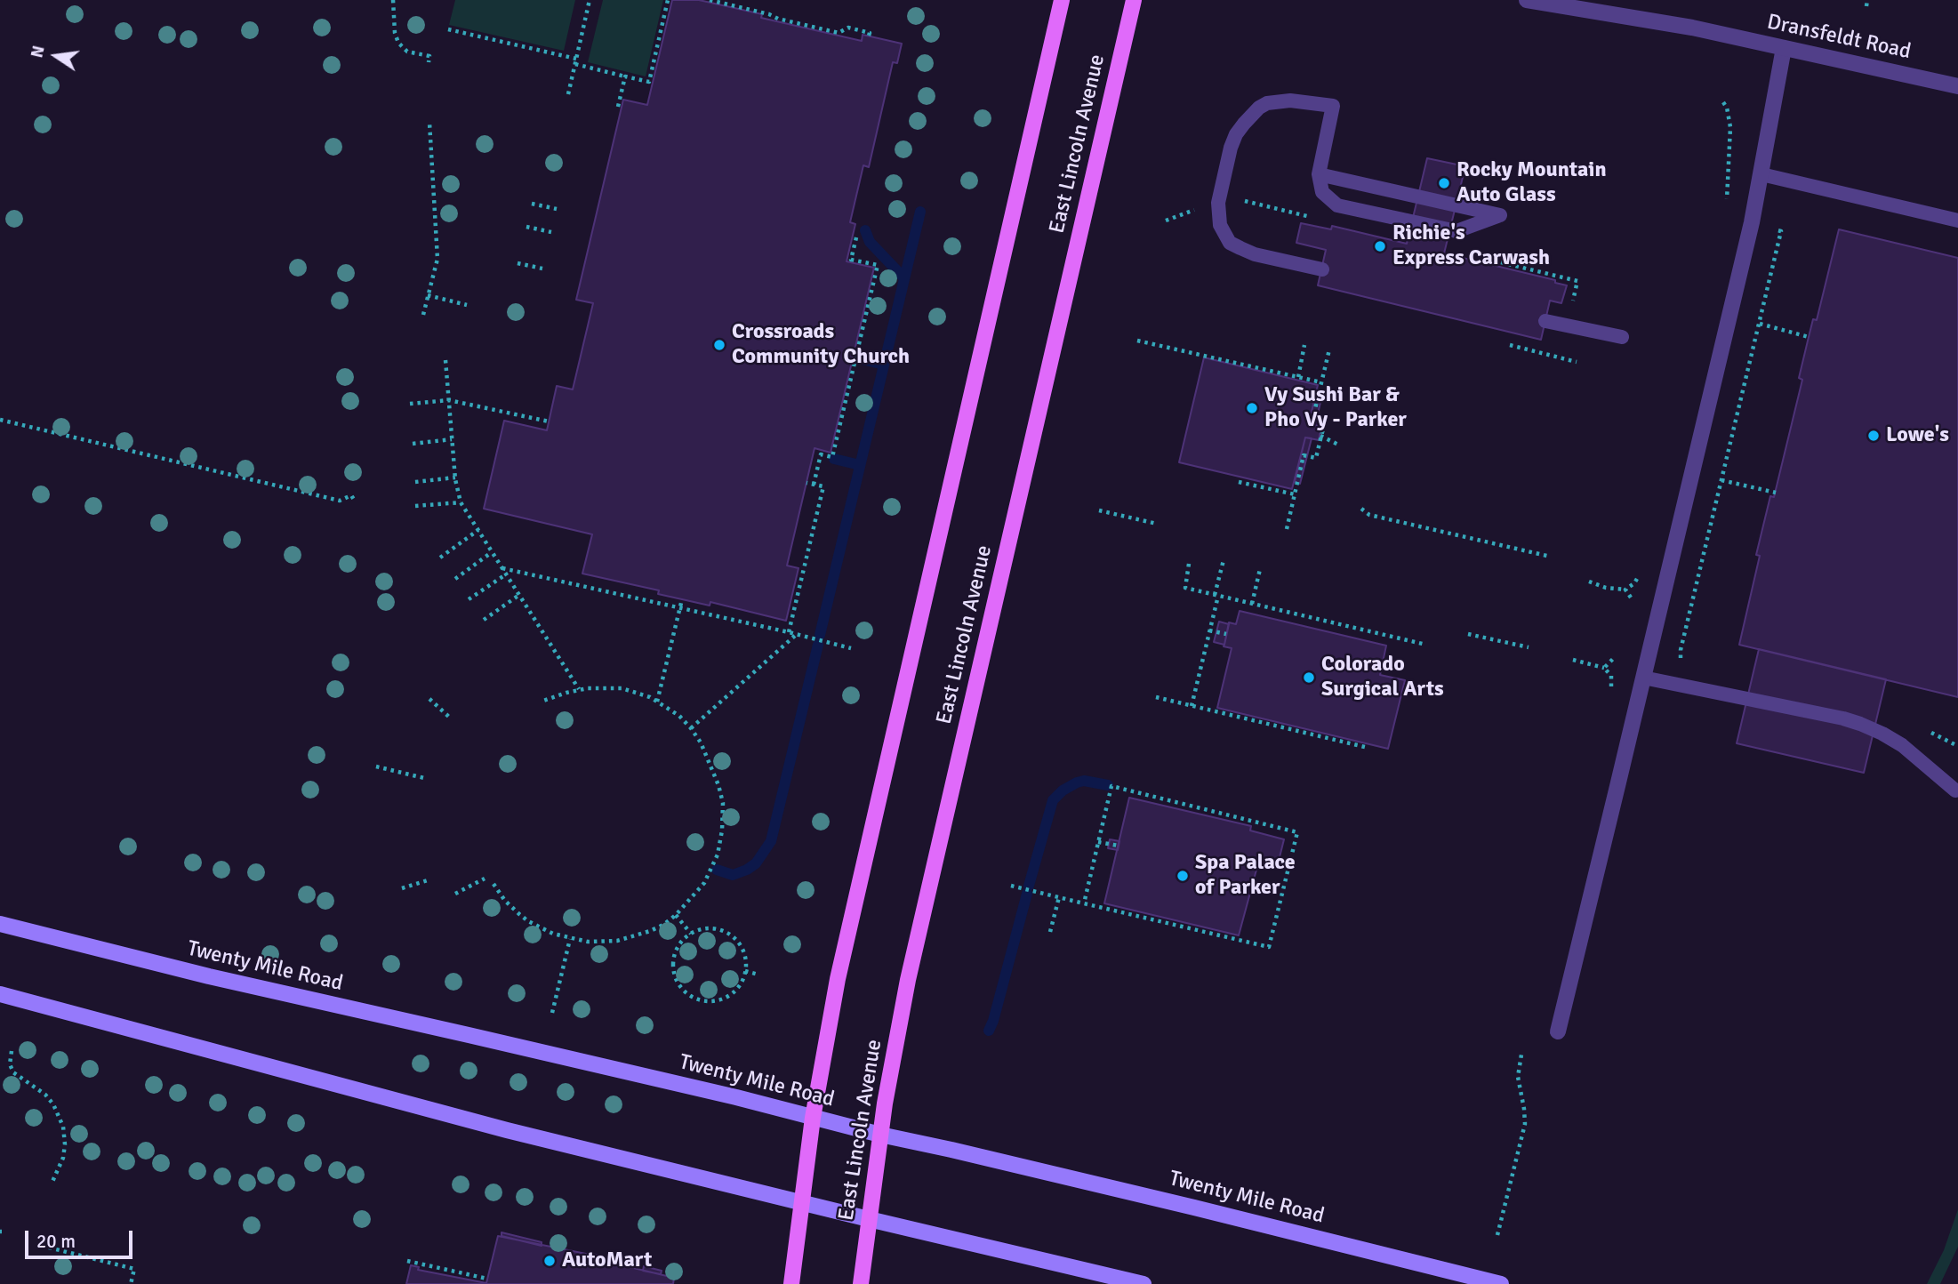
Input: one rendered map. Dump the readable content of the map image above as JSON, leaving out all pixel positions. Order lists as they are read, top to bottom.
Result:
{
  "streets": {
    "main road": ["East Lincoln Avenue", "Twenty Mile Road"],
    "street": ["Dransfeldt Road"]
  },
  "crossings": [
    ["East Lincoln Avenue", "Twenty Mile Road"]
  ],
  "places": [
    "Rocky Mountain Auto Glass",
    "Richie's Express Carwash",
    "Crossroads Community Church",
    "Vy Sushi Bar & Pho Vy - Parker",
    "Lowe's",
    "Colorado Surgical Arts",
    "Spa Palace of Parker",
    "AutoMart"
  ],
  "scale_bar": "20 m",
  "north": "left"
}
